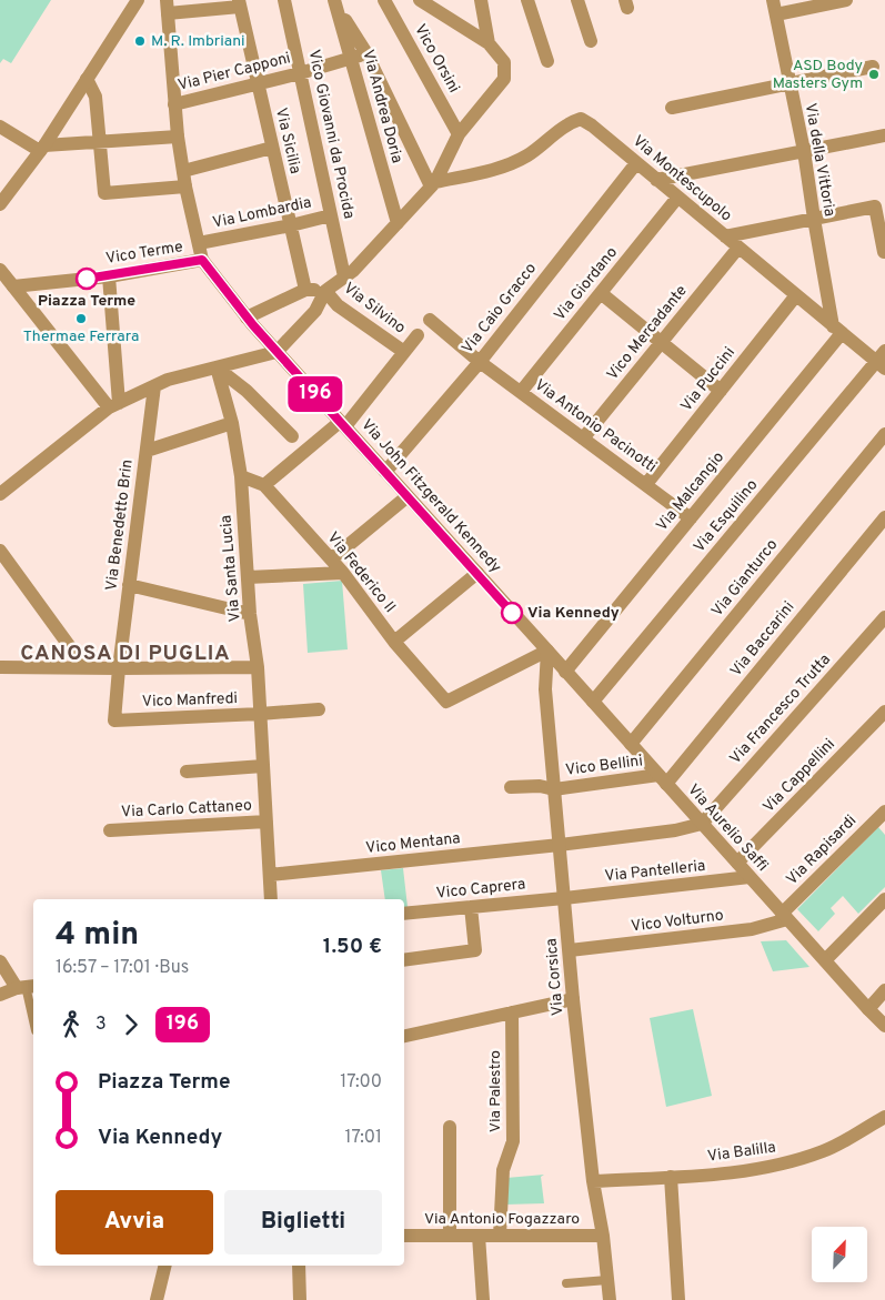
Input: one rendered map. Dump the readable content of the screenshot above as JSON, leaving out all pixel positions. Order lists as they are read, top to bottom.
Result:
{
  "streets": {
    "street": [
      "Vico Orsini",
      "Via Pier Capponi",
      "Via Andrea Doria",
      "Vico Giovanni da Procida",
      "Via Sicilia",
      "Via della Vittoria",
      "Via Montescupolo",
      "Via Lombardia",
      "Vico Terme",
      "Via Giordano",
      "Via Silvino",
      "Via Caio Gracco",
      "Vico Mercadante",
      "Via Puccini",
      "Via Antonio Pacinotti",
      "Via Malcangio",
      "Via John Fitzgerald Kennedy",
      "Via Esquilino",
      "Via Benedetto Brin",
      "Via Santa Lucia",
      "Via Federico II",
      "Via Gianturco",
      "Via Baccarini",
      "Vico Manfredi",
      "Via Francesco Trutta",
      "Vico Bellini",
      "Via Cappellini",
      "Via Carlo Cattaneo",
      "Via Aurelio Saffi",
      "Vico Mentana",
      "Via Rapisardi",
      "Via Pantelleria",
      "Vico Caprera",
      "Vico Volturno",
      "Via Corsica",
      "Via Palestro",
      "Via Balilla",
      "Via Antonio Fogazzaro"
    ]
  },
  "crossings": [
    ["Via Pier Capponi", "Via Andrea Doria"],
    ["Via Pier Capponi", "Vico Giovanni da Procida"],
    ["Via Pier Capponi", "Via Sicilia"],
    ["Via Pier Capponi", "Via John Fitzgerald Kennedy"],
    ["Vico Giovanni da Procida", "Via Lombardia"],
    ["Via Sicilia", "Via Lombardia"],
    ["Via della Vittoria", "Via Montescupolo"],
    ["Via della Vittoria", "Via Malcangio"],
    ["Via Montescupolo", "Via Giordano"],
    ["Via Montescupolo", "Via Caio Gracco"],
    ["Via Montescupolo", "Vico Mercadante"],
    ["Via Montescupolo", "Via Puccini"],
    ["Via Montescupolo", "Via Malcangio"],
    ["Via Montescupolo", "Via Esquilino"],
    ["Via Lombardia", "Via John Fitzgerald Kennedy"],
    ["Vico Terme", "Via John Fitzgerald Kennedy"],
    ["Via Giordano", "Via Antonio Pacinotti"],
    ["Via Caio Gracco", "Via Antonio Pacinotti"],
    ["Via Caio Gracco", "Via John Fitzgerald Kennedy"],
    ["Vico Mercadante", "Via Antonio Pacinotti"],
    ["Via Puccini", "Via Antonio Pacinotti"],
    ["Via Antonio Pacinotti", "Via Malcangio"],
    ["Via Malcangio", "Via Aurelio Saffi"],
    ["Via John Fitzgerald Kennedy", "Via Federico II"],
    ["Via John Fitzgerald Kennedy", "Via Aurelio Saffi"],
    ["Via John Fitzgerald Kennedy", "Via Corsica"],
    ["Via Esquilino", "Via Aurelio Saffi"],
    ["Via Benedetto Brin", "Vico Manfredi"],
    ["Via Santa Lucia", "Via Federico II"],
    ["Via Santa Lucia", "Vico Manfredi"],
    ["Via Santa Lucia", "Via Carlo Cattaneo"],
    ["Via Santa Lucia", "Vico Mentana"],
    ["Via Federico II", "Via Aurelio Saffi"],
    ["Via Federico II", "Via Corsica"],
    ["Via Gianturco", "Via Aurelio Saffi"],
    ["Via Baccarini", "Vico Bellini"],
    ["Via Baccarini", "Via Aurelio Saffi"],
    ["Via Francesco Trutta", "Via Aurelio Saffi"],
    ["Via Francesco Trutta", "Vico Mentana"],
    ["Vico Bellini", "Via Aurelio Saffi"],
    ["Vico Bellini", "Via Corsica"],
    ["Via Cappellini", "Via Aurelio Saffi"],
    ["Via Aurelio Saffi", "Vico Mentana"],
    ["Via Aurelio Saffi", "Via Rapisardi"],
    ["Via Aurelio Saffi", "Via Pantelleria"],
    ["Via Aurelio Saffi", "Vico Volturno"],
    ["Via Aurelio Saffi", "Via Corsica"],
    ["Vico Mentana", "Via Corsica"],
    ["Via Rapisardi", "Vico Volturno"],
    ["Via Pantelleria", "Vico Caprera"],
    ["Via Pantelleria", "Via Corsica"],
    ["Vico Caprera", "Via Corsica"],
    ["Vico Volturno", "Via Corsica"],
    ["Via Corsica", "Via Balilla"],
    ["Via Corsica", "Via Antonio Fogazzaro"],
    ["Via Palestro", "Via Antonio Fogazzaro"]
  ],
  "districts": ["CANOSA DI PUGLIA"],
  "places": [
    "M. R. Imbriani",
    "ASD Body Masters Gym",
    "Piazza Terme",
    "Thermae Ferrara",
    "Via Kennedy"
  ],
  "lines": ["bus line 196"],
  "north": "top right",
  "page": {
    "on_map": "196",
    "heading": ["4 min", "16:57 – 17:01 · Bus", "1.50 €"],
    "legs": ["3", "196"],
    "list": [
      {
        "name": "Piazza Terme",
        "value": "17:00"
      },
      {
        "name": "Via Kennedy",
        "value": "17:01"
      }
    ],
    "buttons": ["Avvia", "Biglietti"]
  }
}
